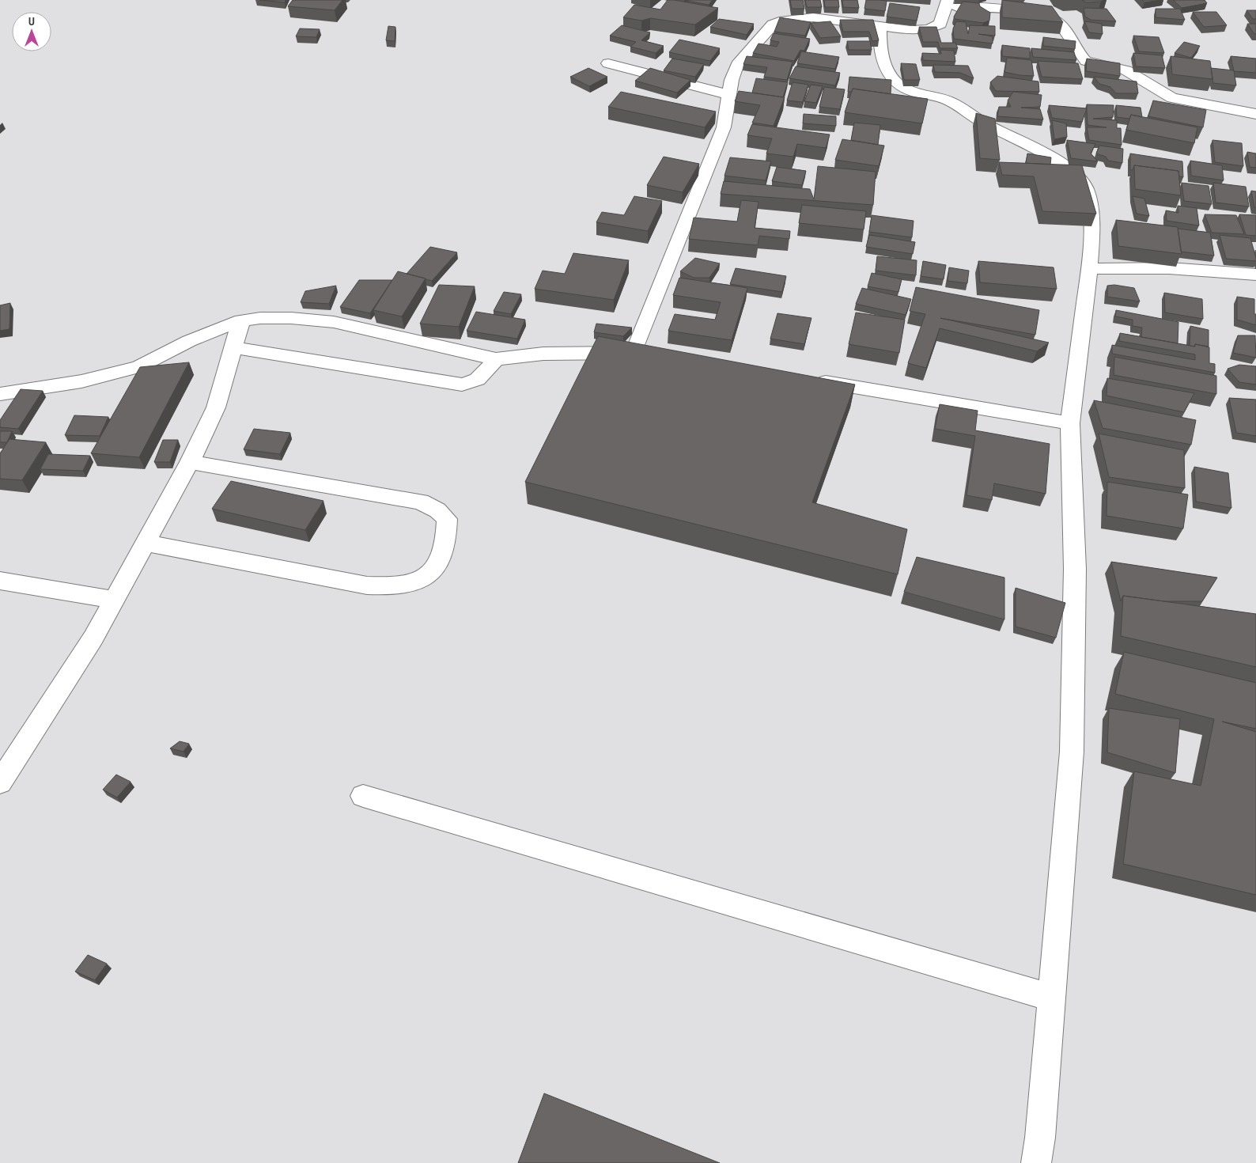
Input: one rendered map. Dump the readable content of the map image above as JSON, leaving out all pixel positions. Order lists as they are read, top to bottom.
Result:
{
  "north": "top"
}
